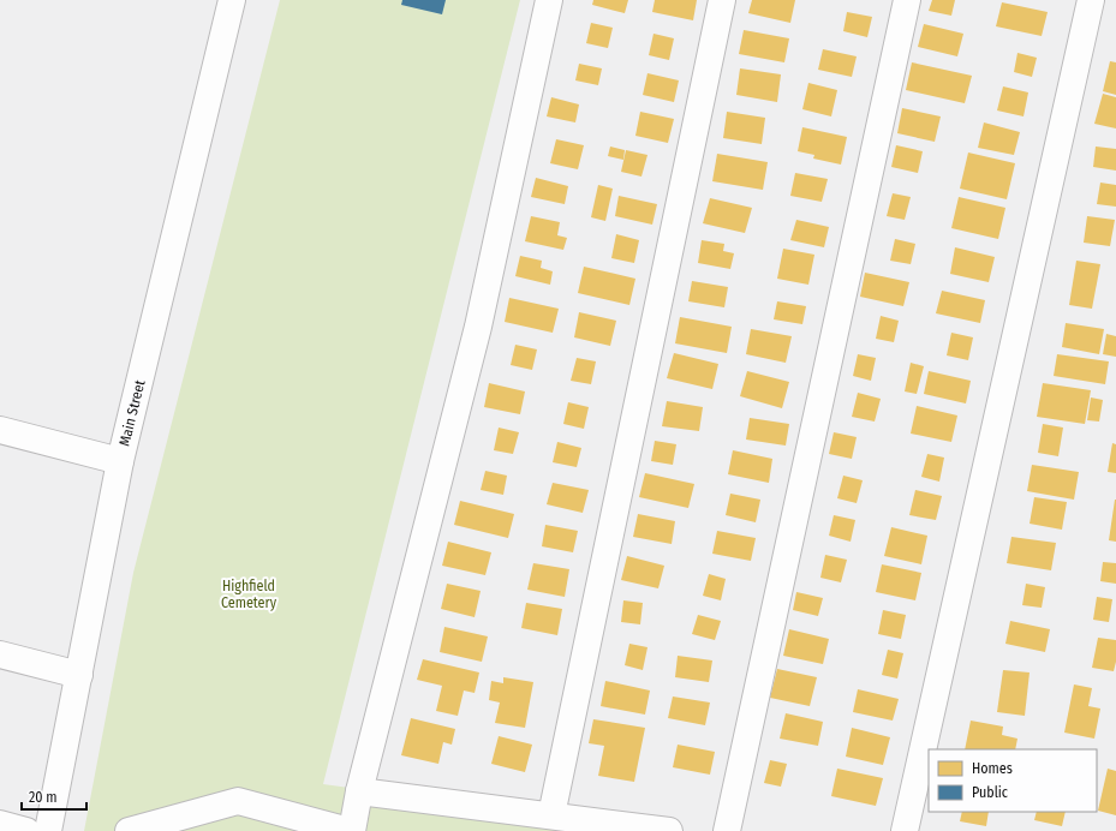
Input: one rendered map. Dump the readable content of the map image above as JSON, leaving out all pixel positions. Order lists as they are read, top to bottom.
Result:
{
  "streets": {
    "street": ["Main Street"]
  },
  "parks": ["Highfield Cemetery"],
  "legend": ["Homes", "Public"],
  "scale_bar": "20 m"
}
